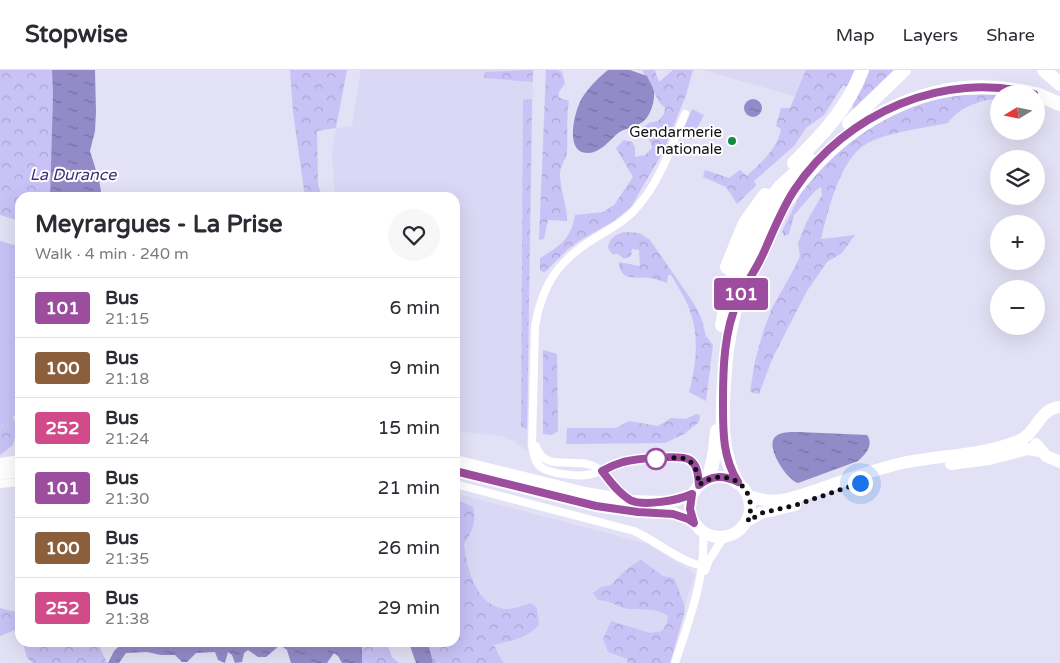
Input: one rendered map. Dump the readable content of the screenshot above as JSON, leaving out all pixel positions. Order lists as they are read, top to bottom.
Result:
{
  "water": ["La Durance"],
  "places": ["Gendarmerie nationale"],
  "lines": ["bus line 101"],
  "north": "left",
  "page": {
    "header": "Stopwise",
    "nav": ["Map", "Layers", "Share"],
    "on_map": "101",
    "map_buttons": ["+", "−"],
    "heading": ["Meyrargues - La Prise", "Walk · 4 min · 240 m"],
    "list": [
      {
        "mark": "101",
        "name": "Bus",
        "note": "21:15",
        "value": "6 min"
      },
      {
        "mark": "100",
        "name": "Bus",
        "note": "21:18",
        "value": "9 min"
      },
      {
        "mark": "252",
        "name": "Bus",
        "note": "21:24",
        "value": "15 min"
      },
      {
        "mark": "101",
        "name": "Bus",
        "note": "21:30",
        "value": "21 min"
      },
      {
        "mark": "100",
        "name": "Bus",
        "note": "21:35",
        "value": "26 min"
      },
      {
        "mark": "252",
        "name": "Bus",
        "note": "21:38",
        "value": "29 min"
      }
    ]
  }
}
